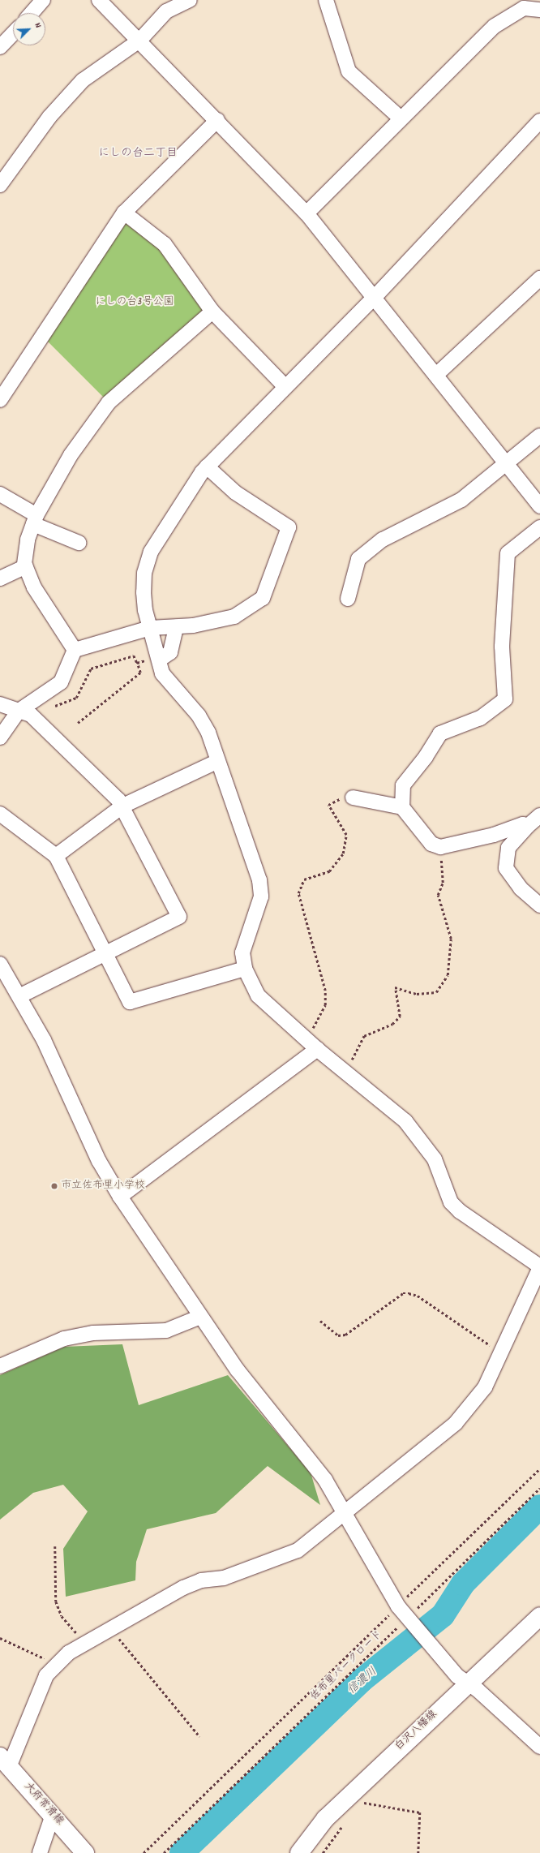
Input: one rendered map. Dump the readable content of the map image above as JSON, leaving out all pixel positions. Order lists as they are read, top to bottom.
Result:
{
  "streets": {
    "main road": ["白沢八幡線", "大府常滑線"],
    "path": ["佐布里パークロード"]
  },
  "districts": ["にしの台二丁目"],
  "water": ["信濃川"],
  "parks": ["にしの台3号公園"],
  "places": ["市立佐布里小学校"],
  "north": "top right"
}
